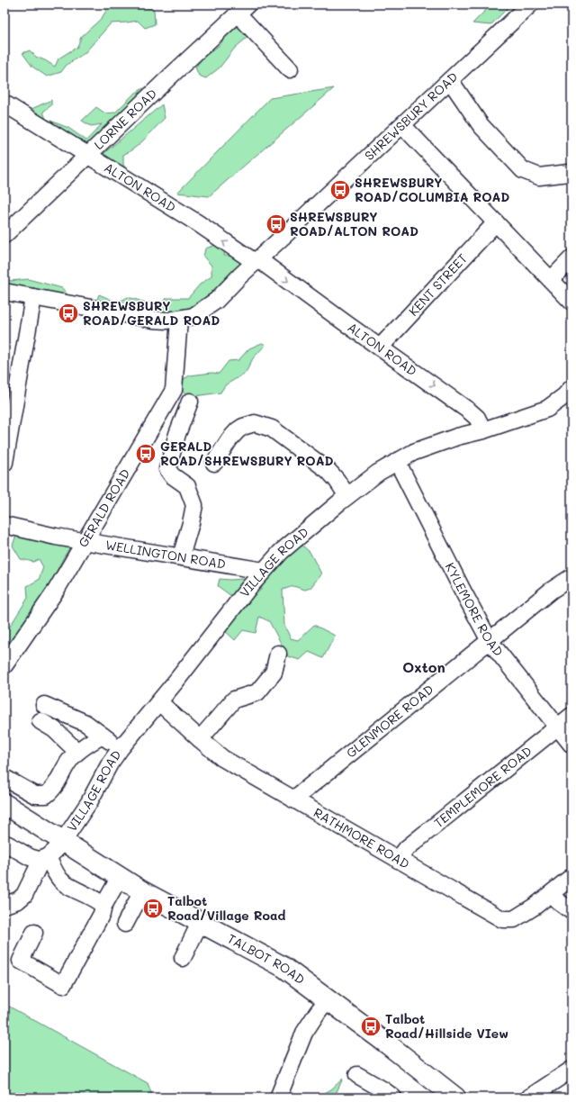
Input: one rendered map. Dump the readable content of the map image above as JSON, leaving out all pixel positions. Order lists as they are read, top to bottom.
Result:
{
  "streets": {
    "main road": ["TALBOT ROAD"],
    "street": [
      "SHREWSBURY ROAD",
      "LORNE ROAD",
      "ALTON ROAD",
      "KENT STREET",
      "GERALD ROAD",
      "WELLINGTON ROAD",
      "VILLAGE ROAD",
      "KYLEMORE ROAD",
      "GLENMORE ROAD",
      "TEMPLEMORE ROAD",
      "RATHMORE ROAD"
    ]
  },
  "crossings": [
    ["SHREWSBURY ROAD", "ALTON ROAD"],
    ["SHREWSBURY ROAD", "GERALD ROAD"],
    ["LORNE ROAD", "ALTON ROAD"],
    ["ALTON ROAD", "KENT STREET"],
    ["ALTON ROAD", "VILLAGE ROAD"],
    ["GERALD ROAD", "WELLINGTON ROAD"],
    ["WELLINGTON ROAD", "VILLAGE ROAD"],
    ["VILLAGE ROAD", "KYLEMORE ROAD"],
    ["VILLAGE ROAD", "RATHMORE ROAD"],
    ["VILLAGE ROAD", "TALBOT ROAD"],
    ["KYLEMORE ROAD", "GLENMORE ROAD"],
    ["KYLEMORE ROAD", "TEMPLEMORE ROAD"],
    ["GLENMORE ROAD", "RATHMORE ROAD"],
    ["TEMPLEMORE ROAD", "RATHMORE ROAD"]
  ],
  "districts": ["Oxton"],
  "places": {
    "bus stop": [
      "SHREWSBURY ROAD/COLUMBIA ROAD",
      "SHREWSBURY ROAD/ALTON ROAD",
      "SHREWSBURY ROAD/GERALD ROAD",
      "GERALD ROAD/SHREWSBURY ROAD",
      "Talbot Road/Village Road",
      "Talbot Road/Hillside VIew"
    ]
  }
}
